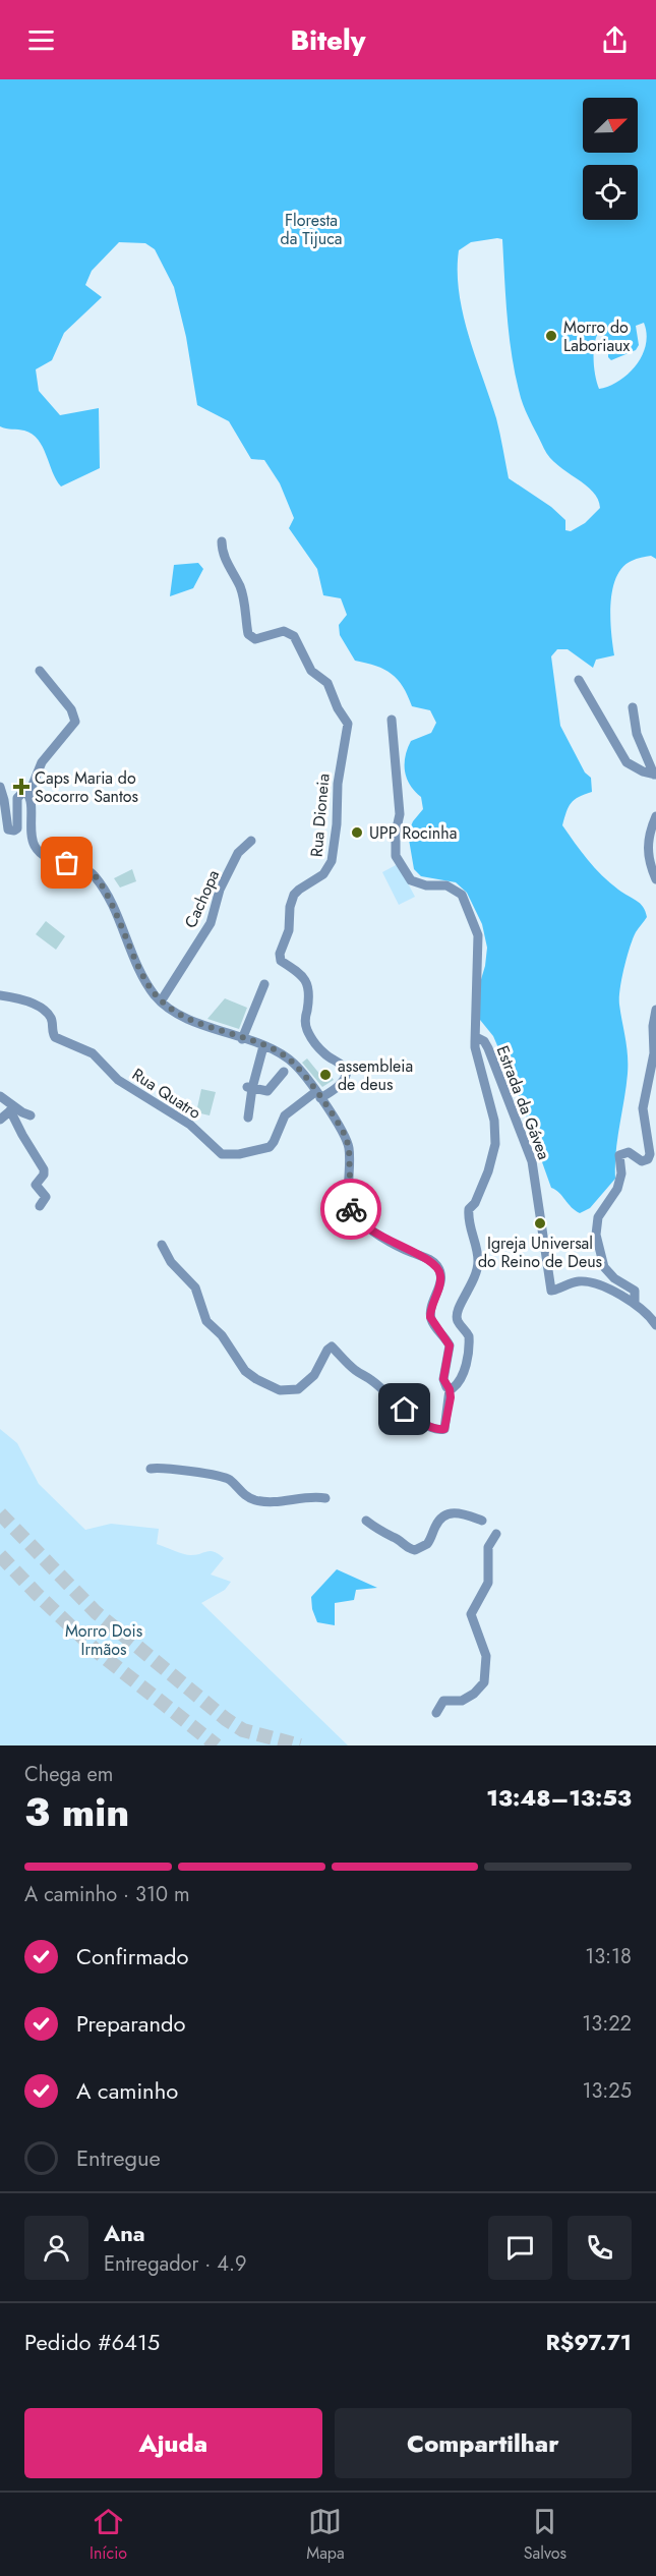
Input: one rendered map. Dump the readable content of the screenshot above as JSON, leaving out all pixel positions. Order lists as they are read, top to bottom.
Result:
{
  "streets": {
    "street": [
      "Rua Dioneia",
      "Cachopa",
      "Rua Quatro",
      "Estrada da Gávea"
    ]
  },
  "crossings": [
    ["Rua Dioneia", "Rua Quatro"]
  ],
  "parks": ["Floresta da Tijuca", "Morro Dois Irmãos"],
  "places": {
    "other": [
      "Morro do Laboriaux",
      "UPP Rocinha",
      "assembleia de deus",
      "Igreja Universal do Reino de Deus"
    ],
    "health": ["Caps Maria do Socorro Santos"]
  },
  "north": "top right",
  "page": {
    "header": "Bitely",
    "heading": ["3 min", "Chega em", "13:48–13:53"],
    "panel": [
      "Ana",
      "Entregador · 4.9",
      "Pedido #6415",
      "R$97.71"
    ],
    "bar": "A caminho · 310 m",
    "list": [
      ["Confirmado", "13:18"],
      ["Preparando", "13:22"],
      ["A caminho", "13:25"],
      "Entregue"
    ],
    "buttons": ["Ajuda", "Compartilhar"],
    "tabs": ["Início", "Mapa", "Salvos"]
  }
}
